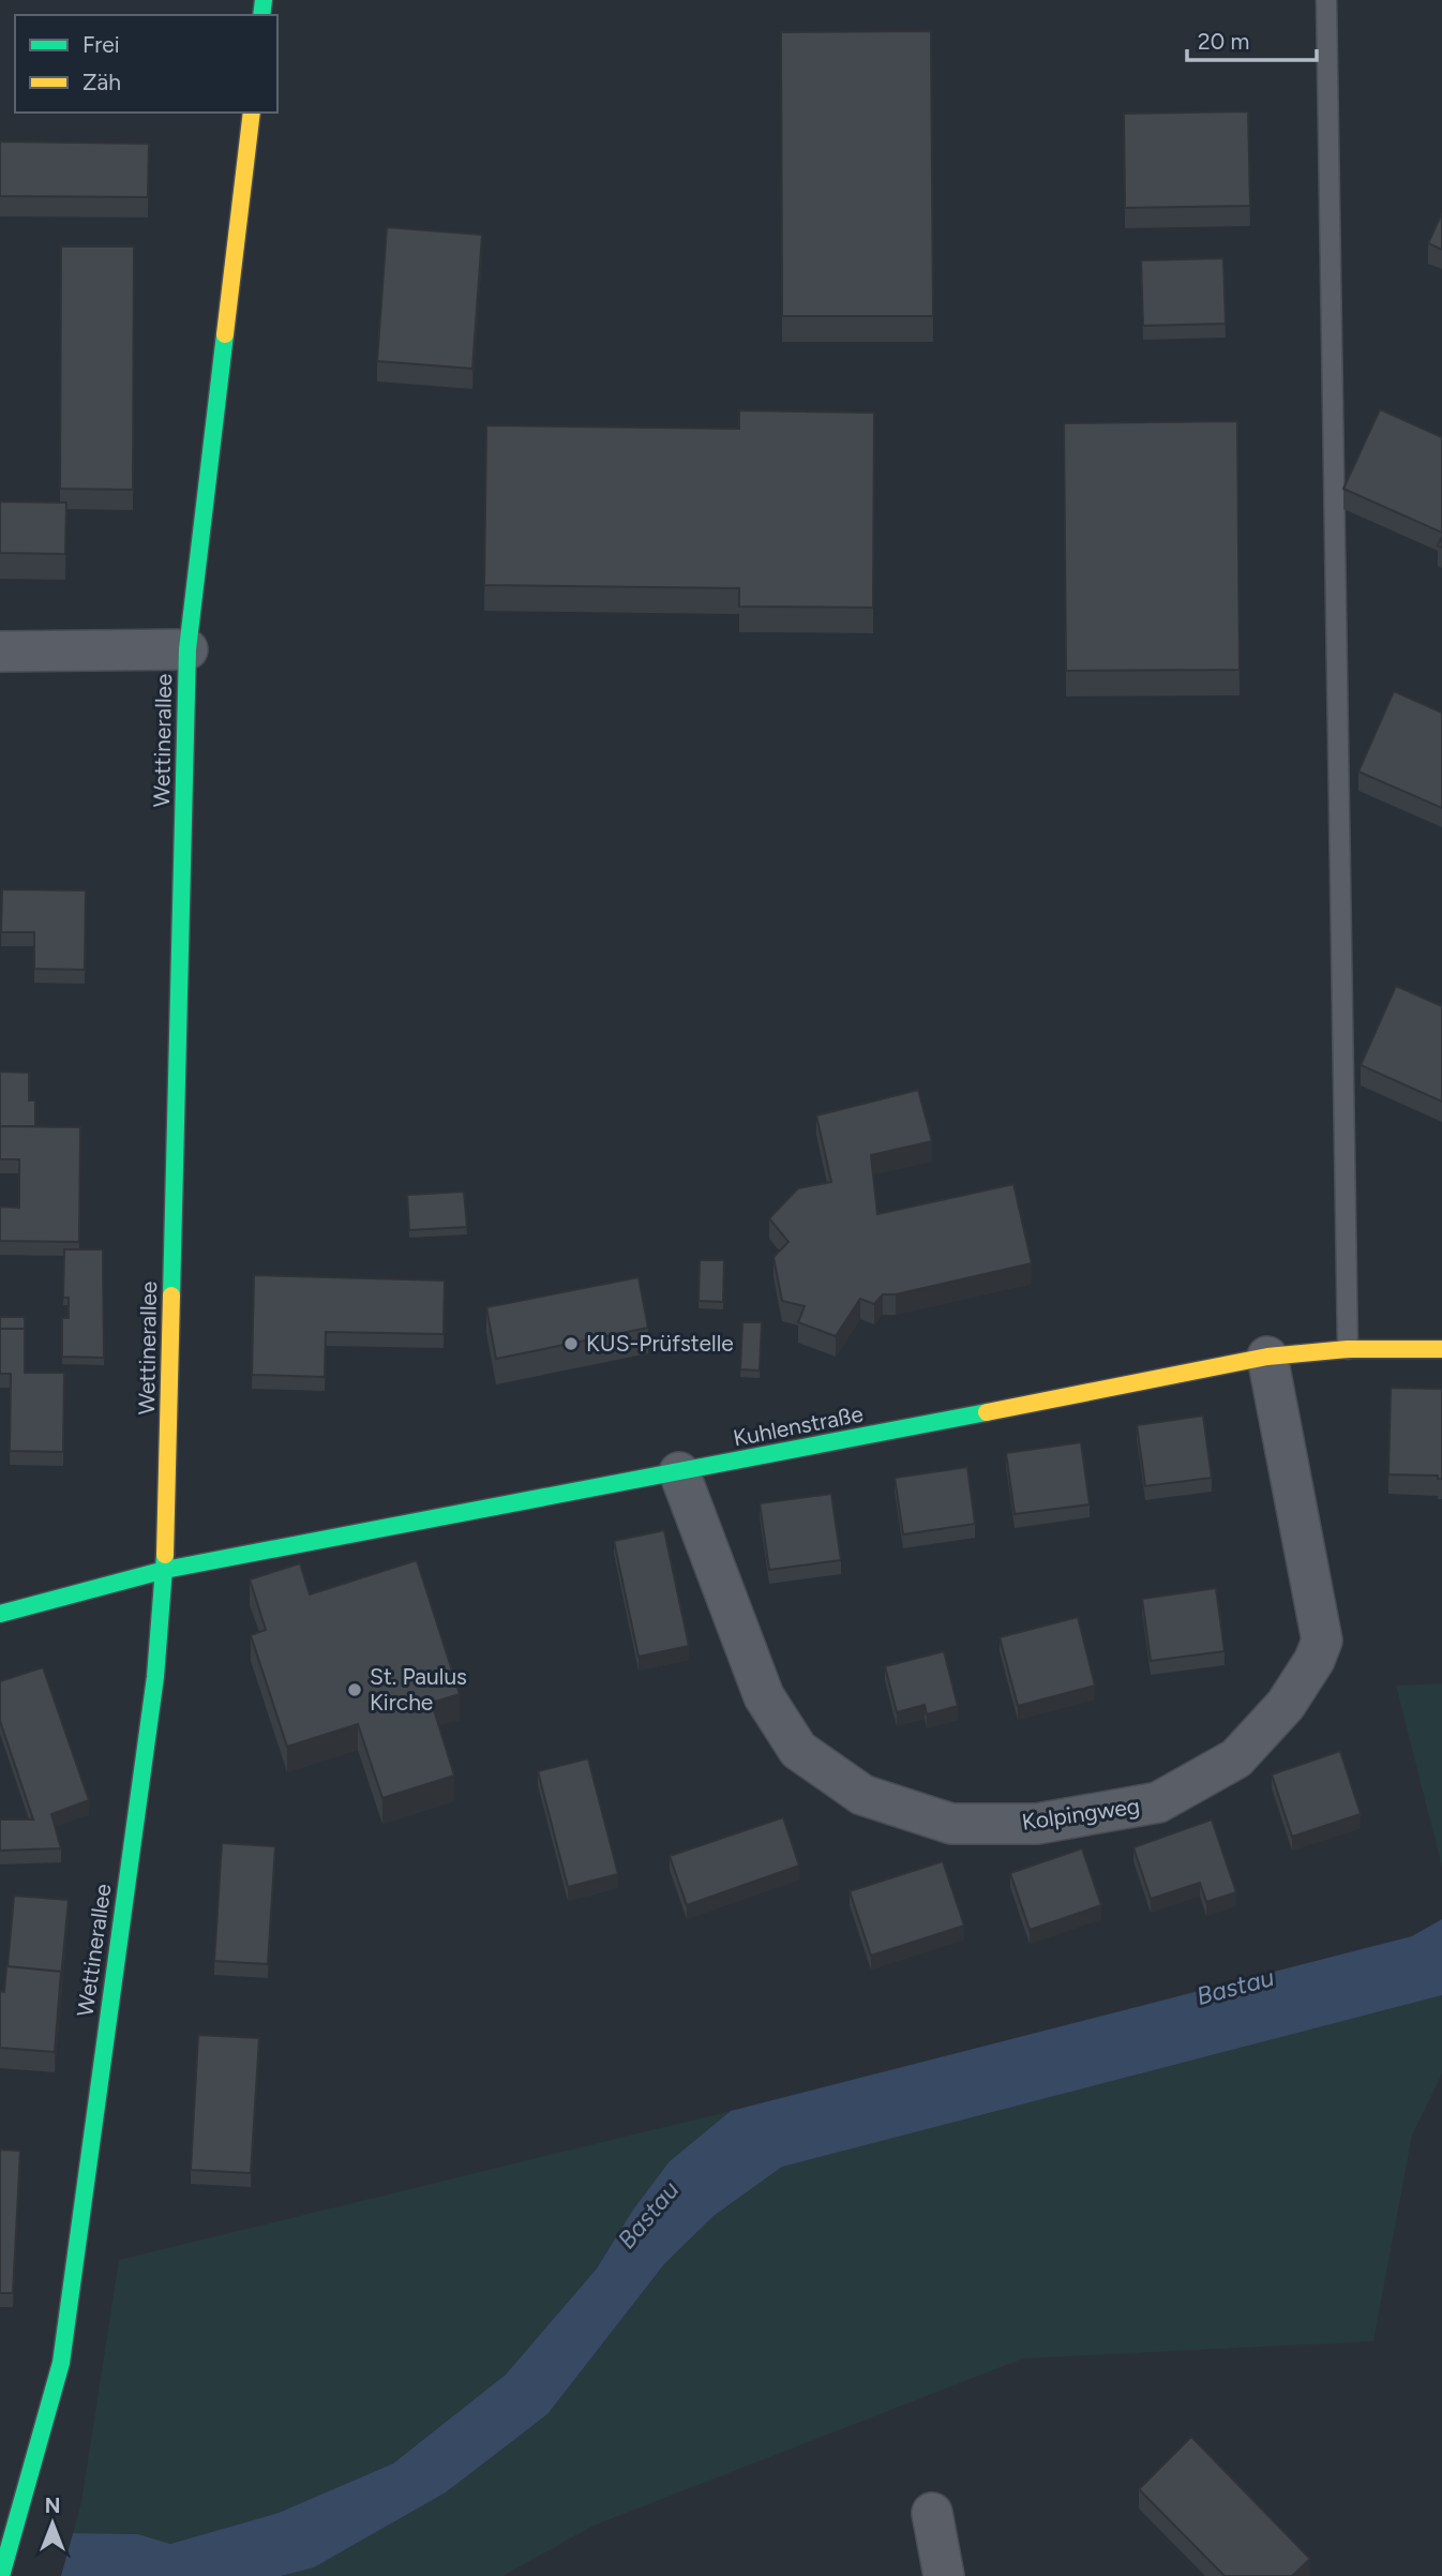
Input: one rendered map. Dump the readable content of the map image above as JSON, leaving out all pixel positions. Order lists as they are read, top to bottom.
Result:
{
  "streets": {
    "street": ["Wettinerallee", "Kuhlenstraße", "Kolpingweg"]
  },
  "crossings": [
    ["Wettinerallee", "Kuhlenstraße"],
    ["Kuhlenstraße", "Kolpingweg"]
  ],
  "water": ["Bastau"],
  "places": ["KUS-Prüfstelle", "St. Paulus Kirche"],
  "legend": ["Frei", "Zäh"],
  "scale_bar": "20 m",
  "north": "top"
}
